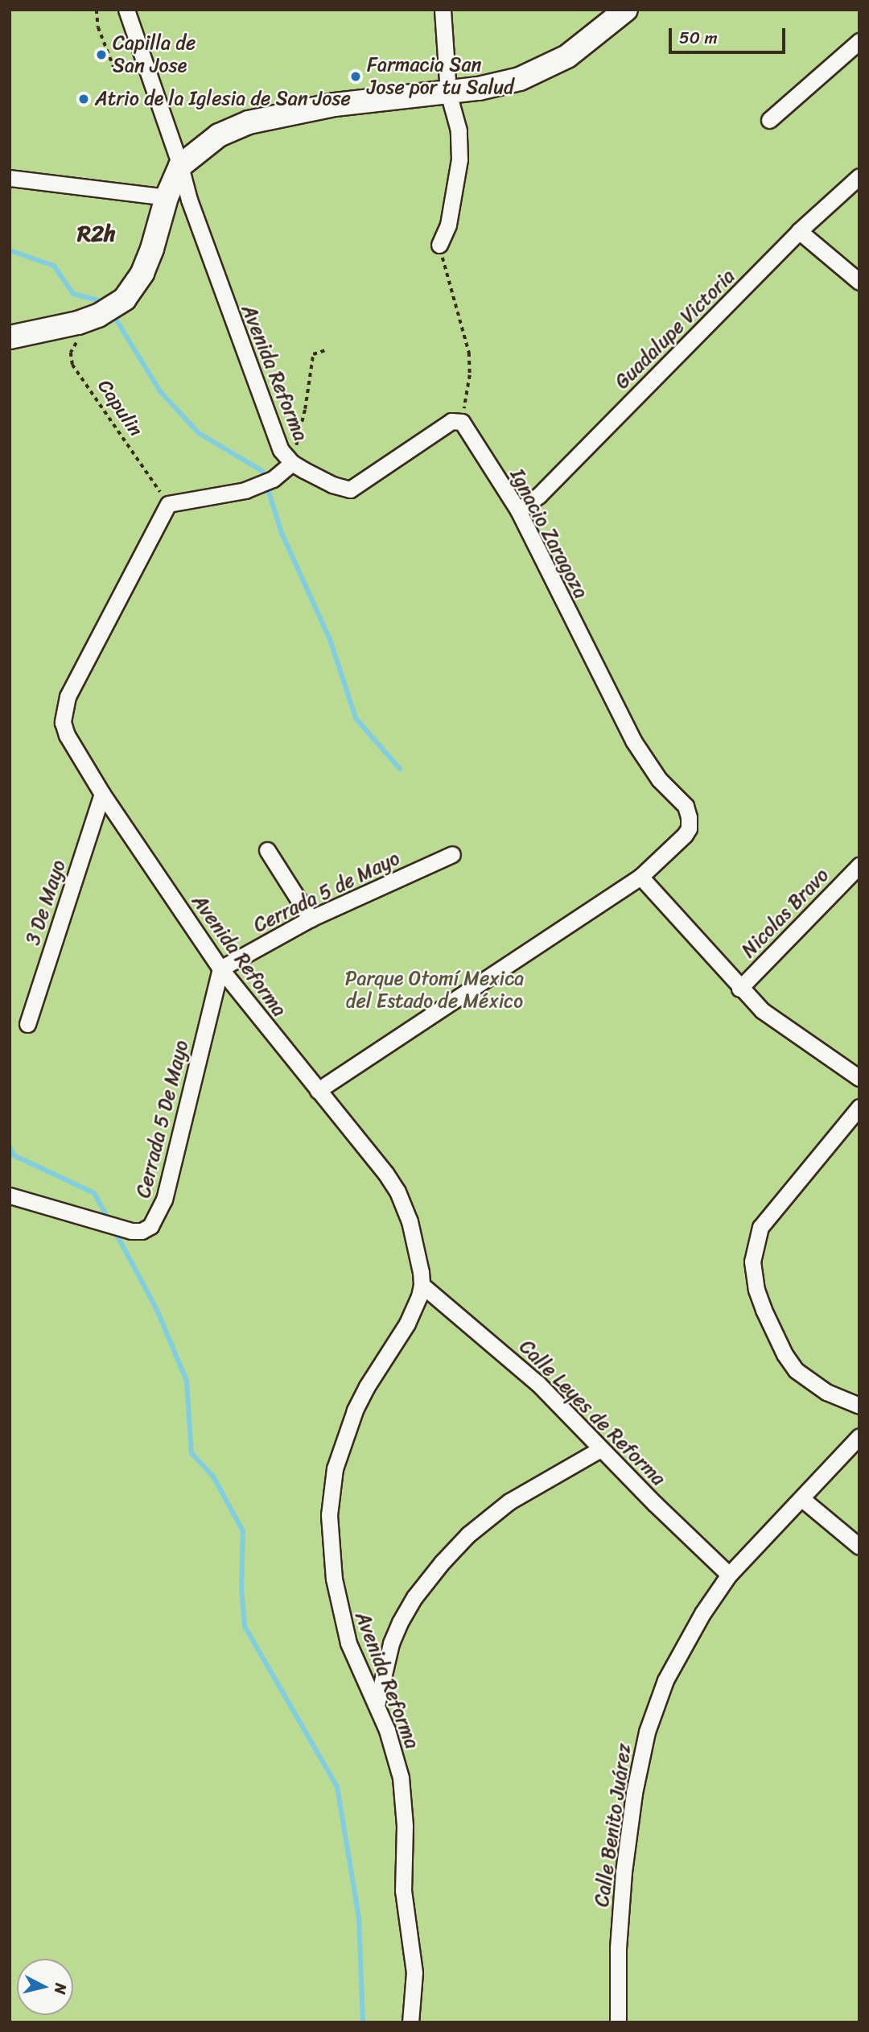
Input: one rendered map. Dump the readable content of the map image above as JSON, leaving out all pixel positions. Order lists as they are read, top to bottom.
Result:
{
  "streets": {
    "street": [
      "Guadalupe Victoria",
      "Avenida Reforma",
      "Ignacio Zaragoza",
      "Cerrada 5 de Mayo",
      "3 De Mayo",
      "Nicolas Bravo",
      "Cerrada 5 De Mayo",
      "Calle Leyes de Reforma",
      "Calle Benito Juárez"
    ],
    "path": ["Capulin"]
  },
  "crossings": [
    ["Guadalupe Victoria", "Ignacio Zaragoza"],
    ["Avenida Reforma", "Capulin"],
    ["Avenida Reforma", "Cerrada 5 de Mayo"],
    ["Avenida Reforma", "3 De Mayo"],
    ["Avenida Reforma", "Cerrada 5 De Mayo"],
    ["Avenida Reforma", "Calle Leyes de Reforma"],
    ["Cerrada 5 de Mayo", "Cerrada 5 De Mayo"],
    ["Calle Leyes de Reforma", "Calle Benito Juárez"]
  ],
  "districts": ["R2h"],
  "parks": ["Parque Otomí Mexica del Estado de México"],
  "places": ["Capilla de San Jose", "Farmacia San Jose por tu Salud", "Atrio de la Iglesia de San Jose"],
  "scale_bar": "50 m",
  "north": "right"
}
